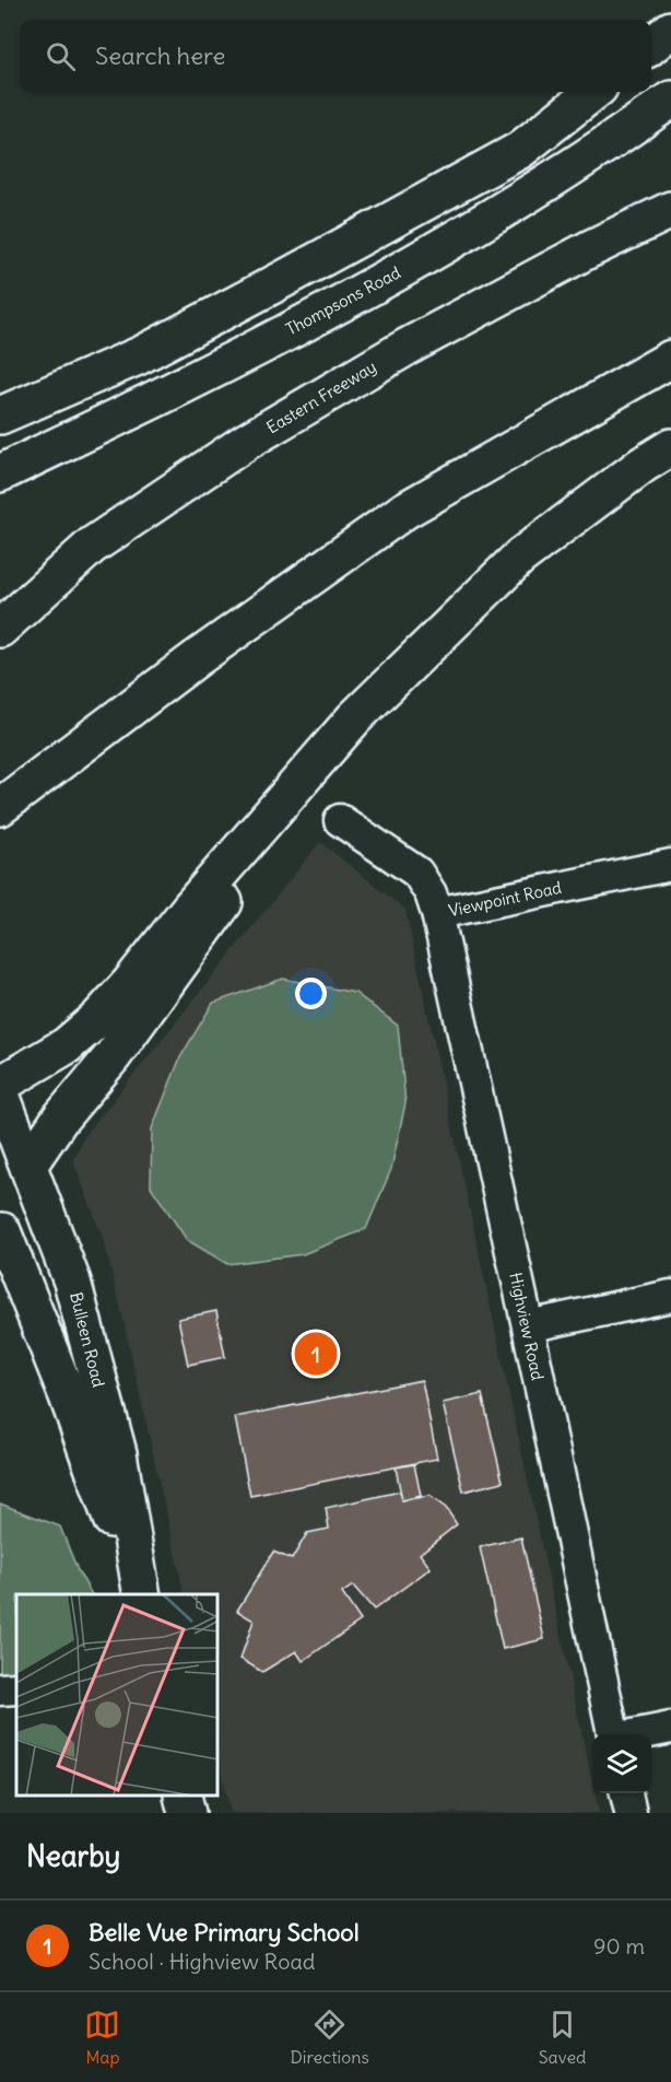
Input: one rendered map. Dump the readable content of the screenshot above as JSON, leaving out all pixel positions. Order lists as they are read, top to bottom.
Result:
{
  "streets": {
    "main road": ["Thompsons Road", "Eastern Freeway", "Bulleen Road"],
    "street": ["Viewpoint Road", "Highview Road"]
  },
  "crossings": [
    ["Viewpoint Road", "Highview Road"]
  ],
  "page": {
    "search": "Search here",
    "pins": "1",
    "heading": "Nearby",
    "list": [
      {
        "mark": "1",
        "name": "Belle Vue Primary School",
        "note": "School · Highview Road",
        "value": "90 m"
      }
    ],
    "nav": ["Map", "Directions", "Saved"]
  }
}
